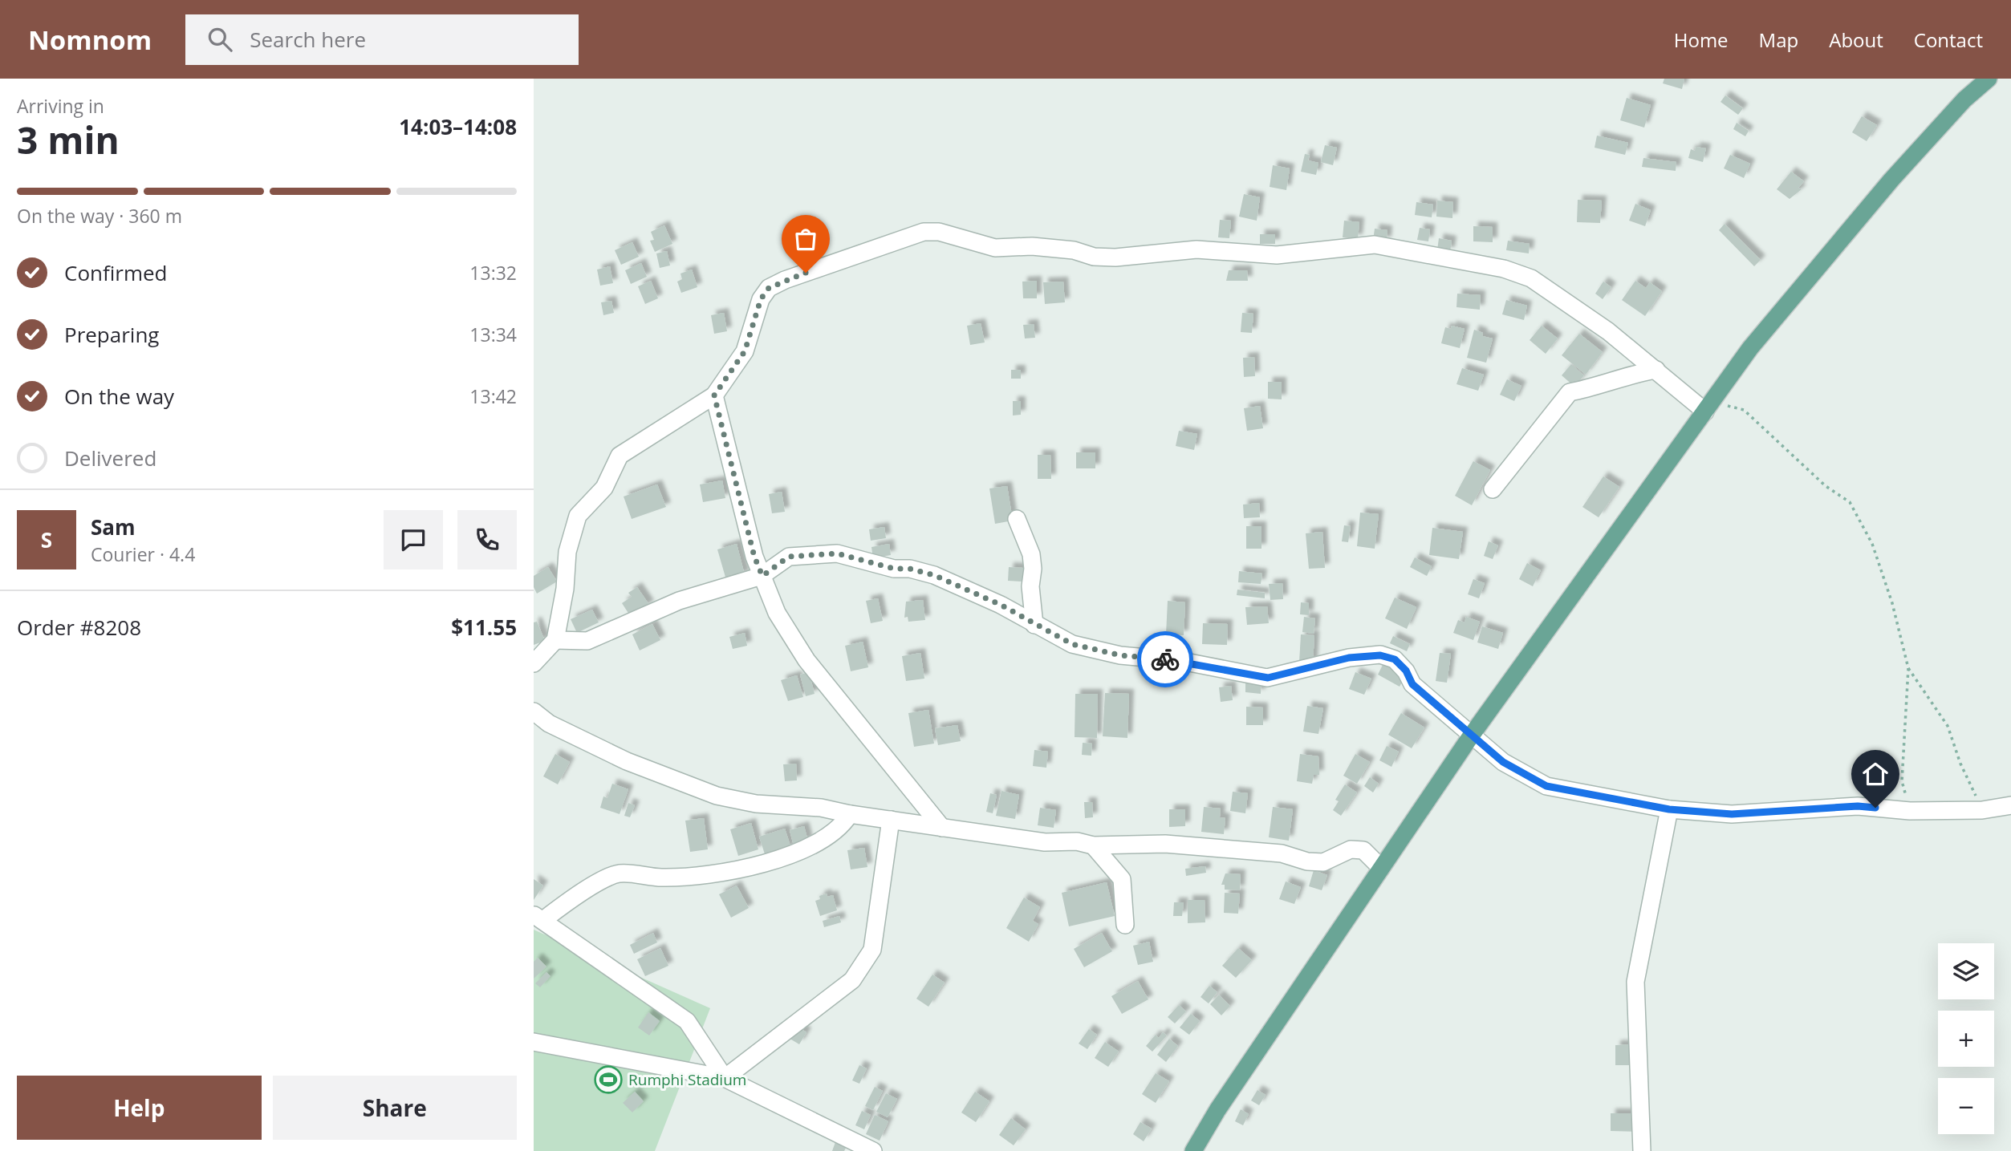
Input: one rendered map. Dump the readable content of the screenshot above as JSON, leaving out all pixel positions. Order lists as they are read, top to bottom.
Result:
{
  "places": {
    "sports": ["Rumphi Stadium"]
  },
  "page": {
    "header": "Nomnom",
    "search": "Search here",
    "nav": [
      "Home",
      "Map",
      "About",
      "Contact"
    ],
    "heading": ["3 min", "Arriving in", "14:03–14:08"],
    "panel": [
      "Sam",
      "Courier · 4.4",
      "Order #8208",
      "$11.55"
    ],
    "bar": "On the way · 360 m",
    "list": [
      ["Confirmed", "13:32"],
      ["Preparing", "13:34"],
      ["On the way", "13:42"],
      "Delivered"
    ],
    "round": "S",
    "map_buttons": ["+", "−"],
    "buttons": ["Help", "Share"]
  }
}
